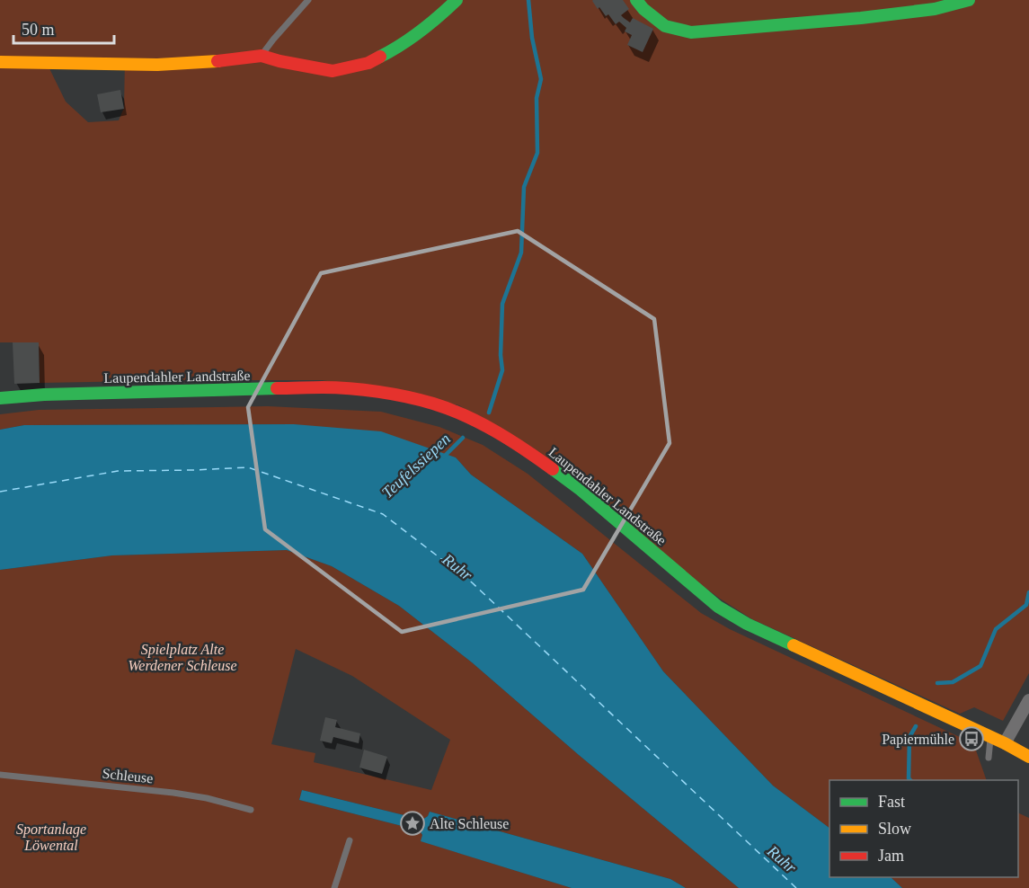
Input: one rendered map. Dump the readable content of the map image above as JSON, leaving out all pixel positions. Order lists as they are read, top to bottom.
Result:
{
  "streets": {
    "main road": ["Laupendahler Landstraße"],
    "lane": ["Schleuse"]
  },
  "water": ["Teufelssiepen", "Ruhr"],
  "parks": ["Spielplatz Alte Werdener Schleuse", "Sportanlage Löwental"],
  "places": {
    "bus stop": ["Papiermühle"],
    "place": ["Alte Schleuse"]
  },
  "legend": ["Fast", "Slow", "Jam"],
  "scale_bar": "50 m"
}
